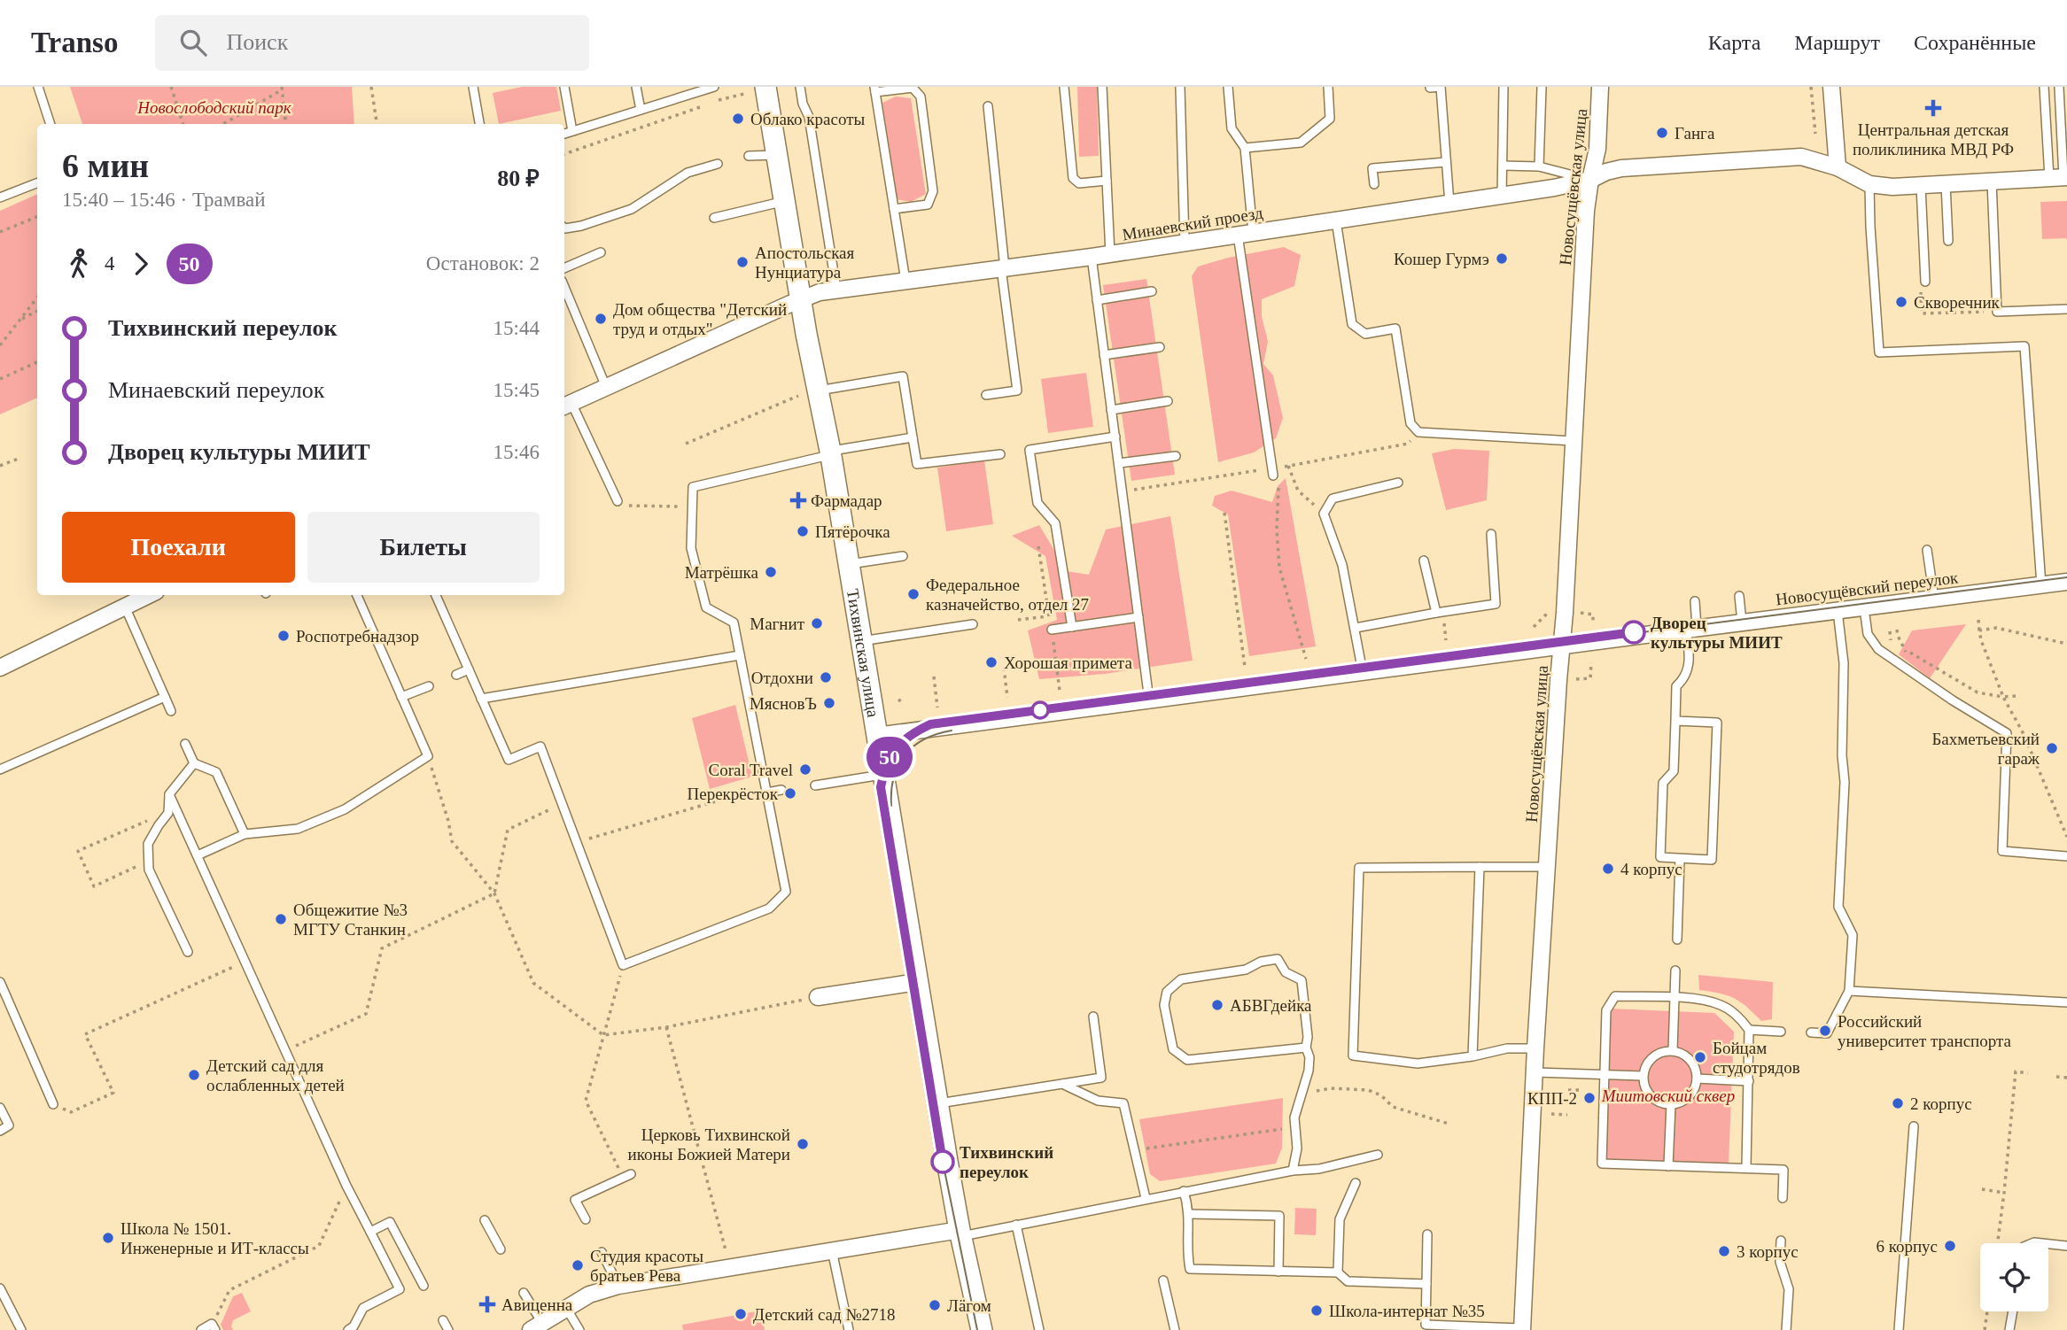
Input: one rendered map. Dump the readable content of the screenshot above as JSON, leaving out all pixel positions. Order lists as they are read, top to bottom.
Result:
{
  "streets": {
    "street": [
      "Новосущёвская улица",
      "Минаевский проезд",
      "Новосущёвский переулок",
      "Тихвинская улица"
    ]
  },
  "crossings": [
    ["Новосущёвская улица", "Минаевский проезд"],
    ["Новосущёвская улица", "Новосущёвский переулок"],
    ["Минаевский проезд", "Тихвинская улица"],
    ["Новосущёвский переулок", "Тихвинская улица"]
  ],
  "parks": ["Новослободский парк", "Миитовский сквер"],
  "places": {
    "health": ["Центральная детская поликлиника МВД РФ", "Фармадар", "Авиценна"],
    "other": [
      "Облако красоты",
      "Ганга",
      "Кошер Гурмэ",
      "Апостольская Нунциатура",
      "Скворечник",
      "Дом общества \"Детский труд и отдых\"",
      "Пятёрочка",
      "Матрёшка",
      "Федеральное казначейство, отдел 27",
      "Магнит",
      "Дворец культуры МИИТ",
      "Роспотребнадзор",
      "Хорошая примета",
      "Отдохни",
      "МясновЪ",
      "Бахметьевский гараж",
      "Coral Travel",
      "Перекрёсток",
      "4 корпус",
      "Общежитие №3 МГТУ Станкин",
      "АБВГдейка",
      "Российский университет транспорта",
      "Бойцам студотрядов",
      "Детский сад для ослабленных детей",
      "КПП-2",
      "2 корпус",
      "Церковь Тихвинской иконы Божией Матери",
      "Тихвинский переулок",
      "Школа № 1501. Инженерные и ИТ-классы",
      "6 корпус",
      "3 корпус",
      "Студия красоты братьев Рева",
      "Лäгом",
      "Школа-интернат №35",
      "Детский сад №2718"
    ]
  },
  "lines": ["tram line 50"],
  "page": {
    "header": "Transo",
    "search": "Поиск",
    "nav": ["Карта", "Маршрут", "Сохранённые"],
    "on_map": "50",
    "heading": ["6 мин", "15:40 – 15:46 · Трамвай", "80 ₽"],
    "legs": ["4", "50", "Остановок: 2"],
    "list": [
      {
        "name": "Тихвинский переулок",
        "value": "15:44"
      },
      {
        "name": "Минаевский переулок",
        "value": "15:45"
      },
      {
        "name": "Дворец культуры МИИТ",
        "value": "15:46"
      }
    ],
    "buttons": ["Поехали", "Билеты"]
  }
}
